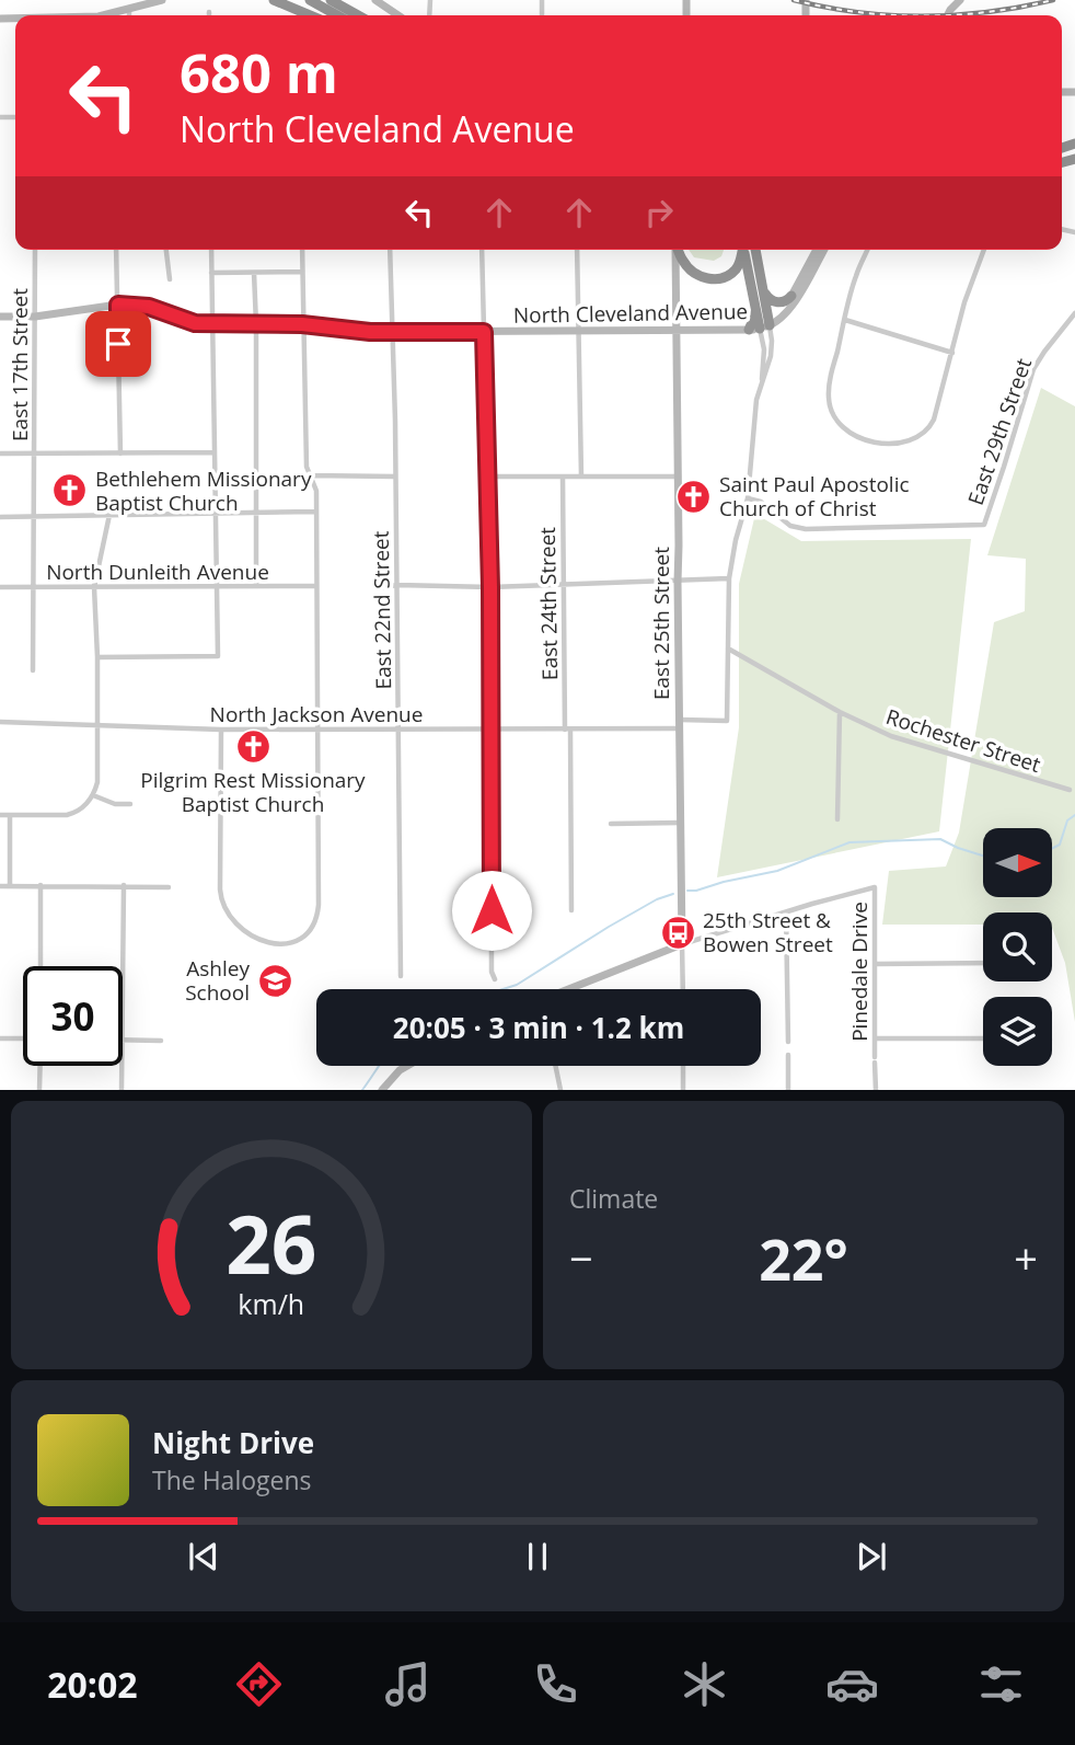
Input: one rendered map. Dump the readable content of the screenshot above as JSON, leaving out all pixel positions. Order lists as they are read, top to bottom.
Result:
{
  "streets": {
    "street": [
      "North Cleveland Avenue",
      "East 17th Street",
      "East 29th Street",
      "North Dunleith Avenue",
      "East 24th Street",
      "East 22nd Street",
      "East 25th Street",
      "North Jackson Avenue",
      "Rochester Street",
      "Pinedale Drive"
    ]
  },
  "crossings": [
    ["North Cleveland Avenue", "East 17th Street"],
    ["North Cleveland Avenue", "East 22nd Street"],
    ["North Cleveland Avenue", "East 25th Street"],
    ["East 17th Street", "North Dunleith Avenue"],
    ["East 24th Street", "North Jackson Avenue"],
    ["East 22nd Street", "North Jackson Avenue"],
    ["East 25th Street", "North Jackson Avenue"],
    ["North Jackson Avenue", "Rochester Street"]
  ],
  "places": {
    "church": ["Bethlehem Missionary Baptist Church", "Saint Paul Apostolic Church of Christ", "Pilgrim Rest Missionary Baptist Church"],
    "bus stop": ["25th Street & Bowen Street"],
    "school or university": ["Ashley School"]
  },
  "north": "right",
  "page": {
    "turn": ["680 m", "North Cleveland Avenue"],
    "limit": "30",
    "trip": "20:05 · 3 min · 1.2 km",
    "tile": "Climate",
    "heat": ["−", "22°", "+"],
    "song": ["Night Drive", "The Halogens"],
    "tabs": "20:02",
    "gauge": ["26", "km/h"]
  }
}
